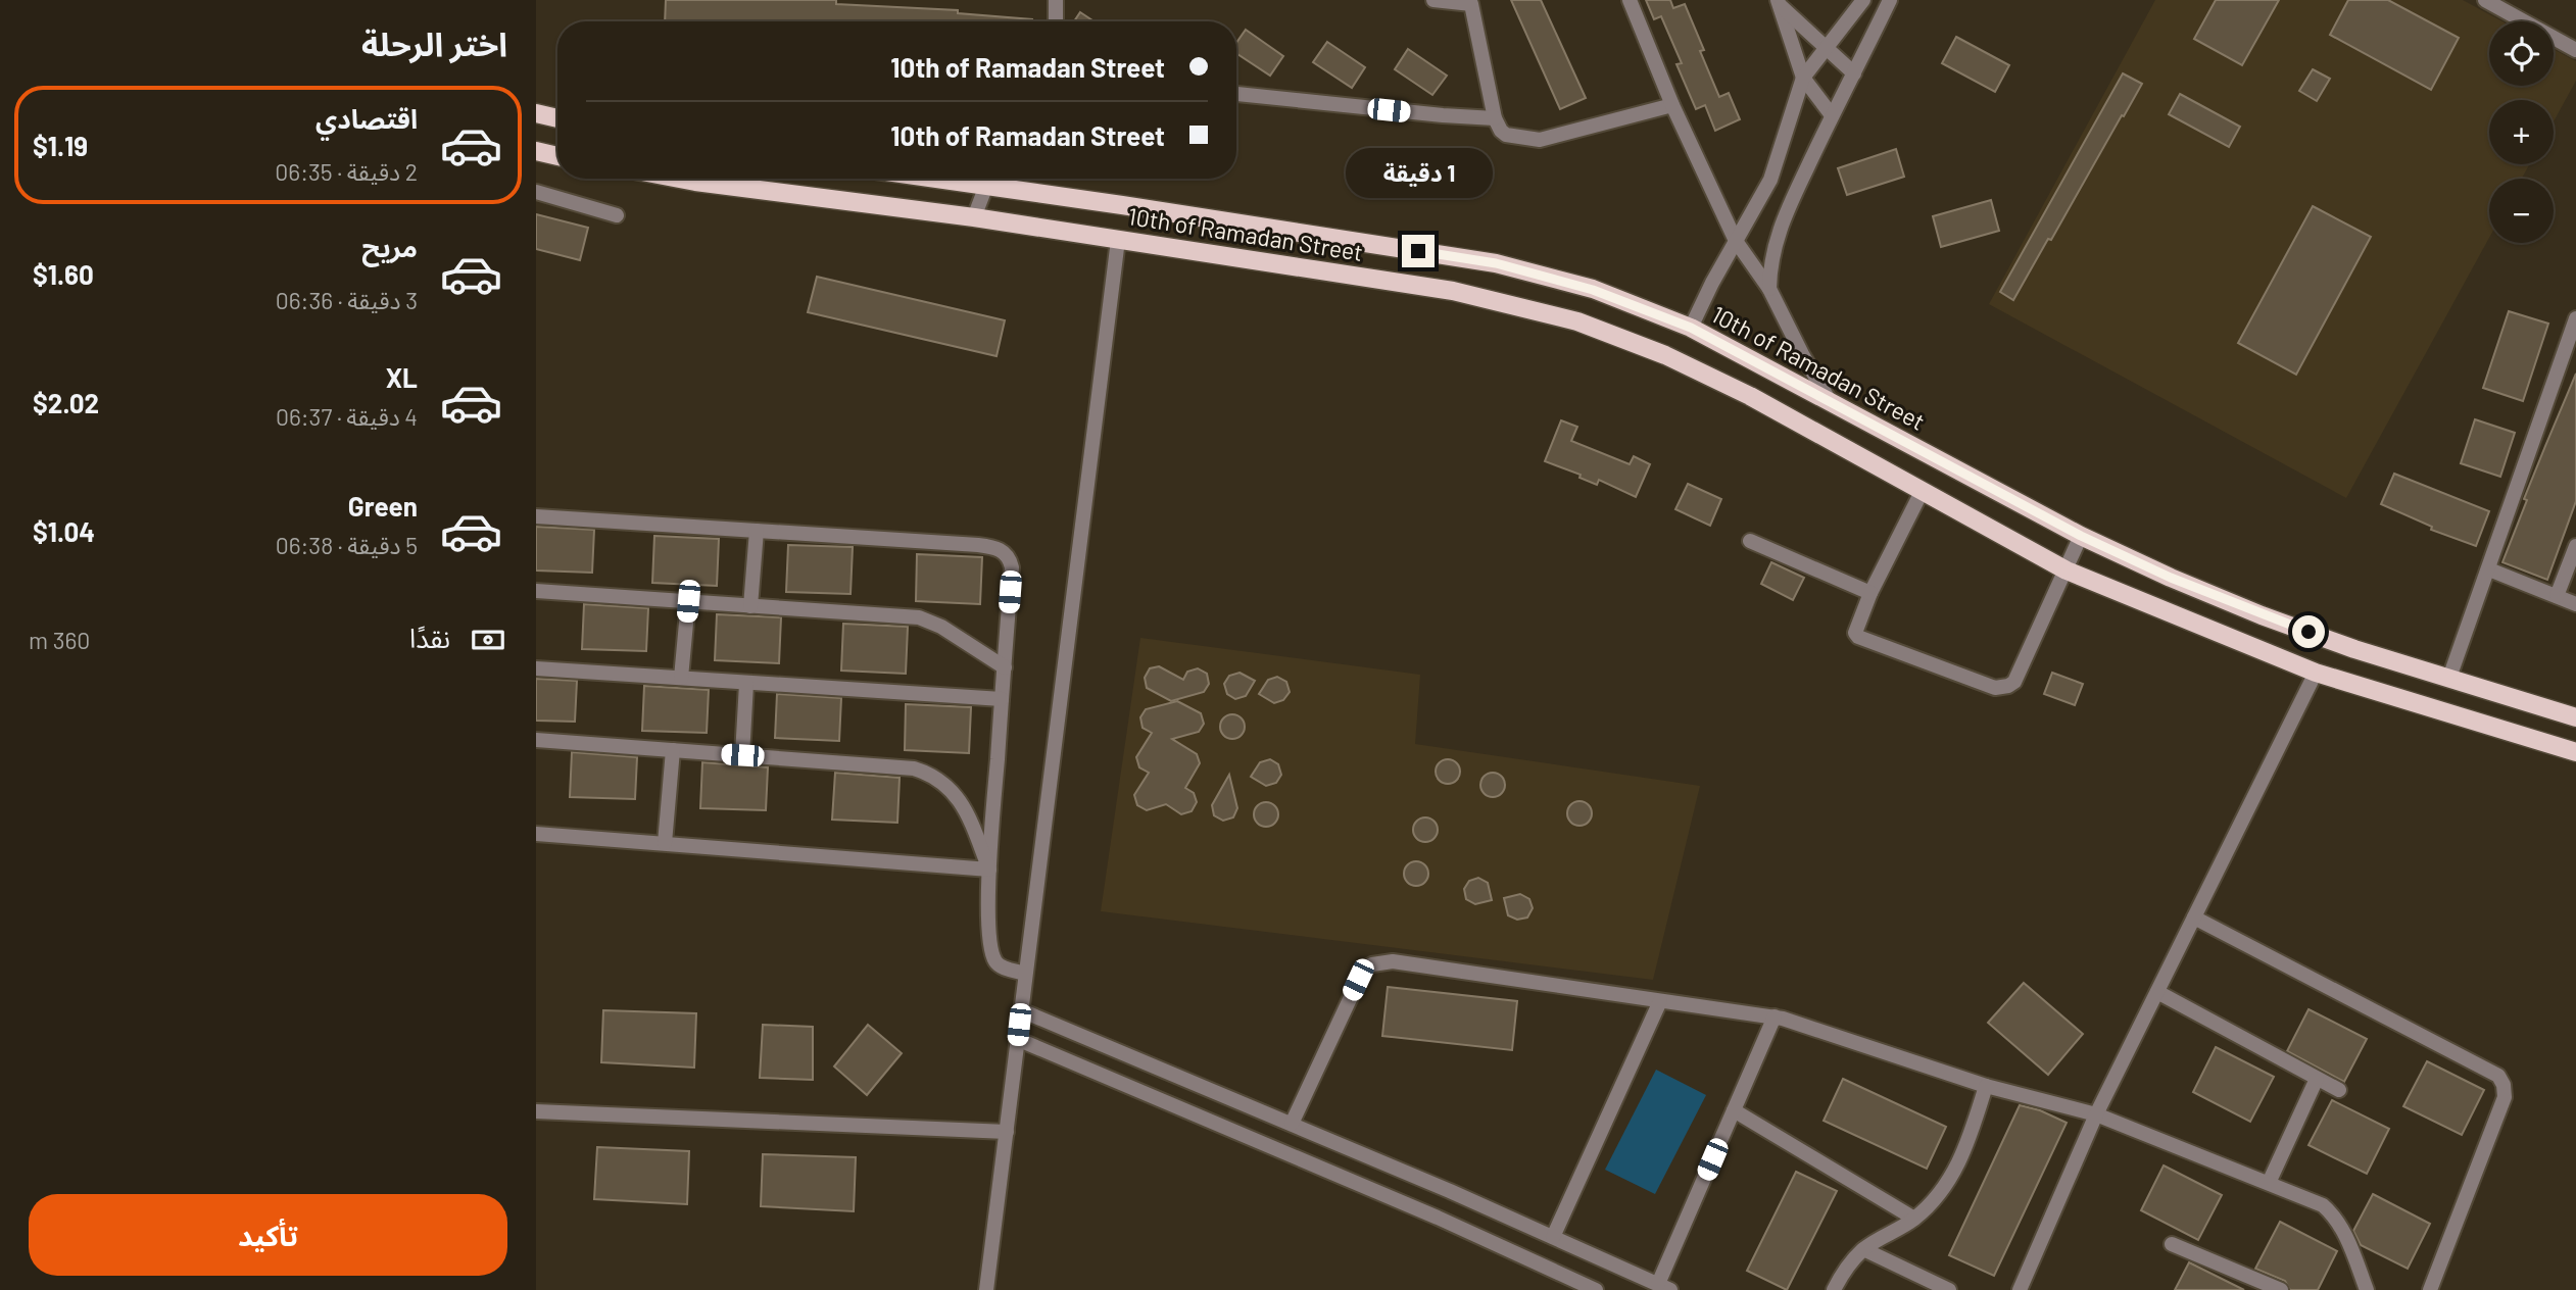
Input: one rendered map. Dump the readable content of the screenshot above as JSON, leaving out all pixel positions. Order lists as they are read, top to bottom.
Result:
{
  "streets": {
    "main road": ["10th of Ramadan Street"]
  },
  "page": {
    "heading": "اختر الرحلة",
    "map_buttons": ["+", "−"],
    "banner": ["10th of Ramadan Street", "10th of Ramadan Street"],
    "list": [
      {
        "name": "اقتصادي",
        "note": "2 دقيقة · 06:35",
        "value": "$1.19"
      },
      {
        "name": "مريح",
        "note": "3 دقيقة · 06:36",
        "value": "$1.60"
      },
      {
        "name": "XL",
        "note": "4 دقيقة · 06:37",
        "value": "$2.02"
      },
      {
        "name": "Green",
        "note": "5 دقيقة · 06:38",
        "value": "$1.04"
      }
    ],
    "bubble": "1 دقيقة",
    "pay": ["نقدًا", "360 m"],
    "buttons": "تأكيد"
  }
}
